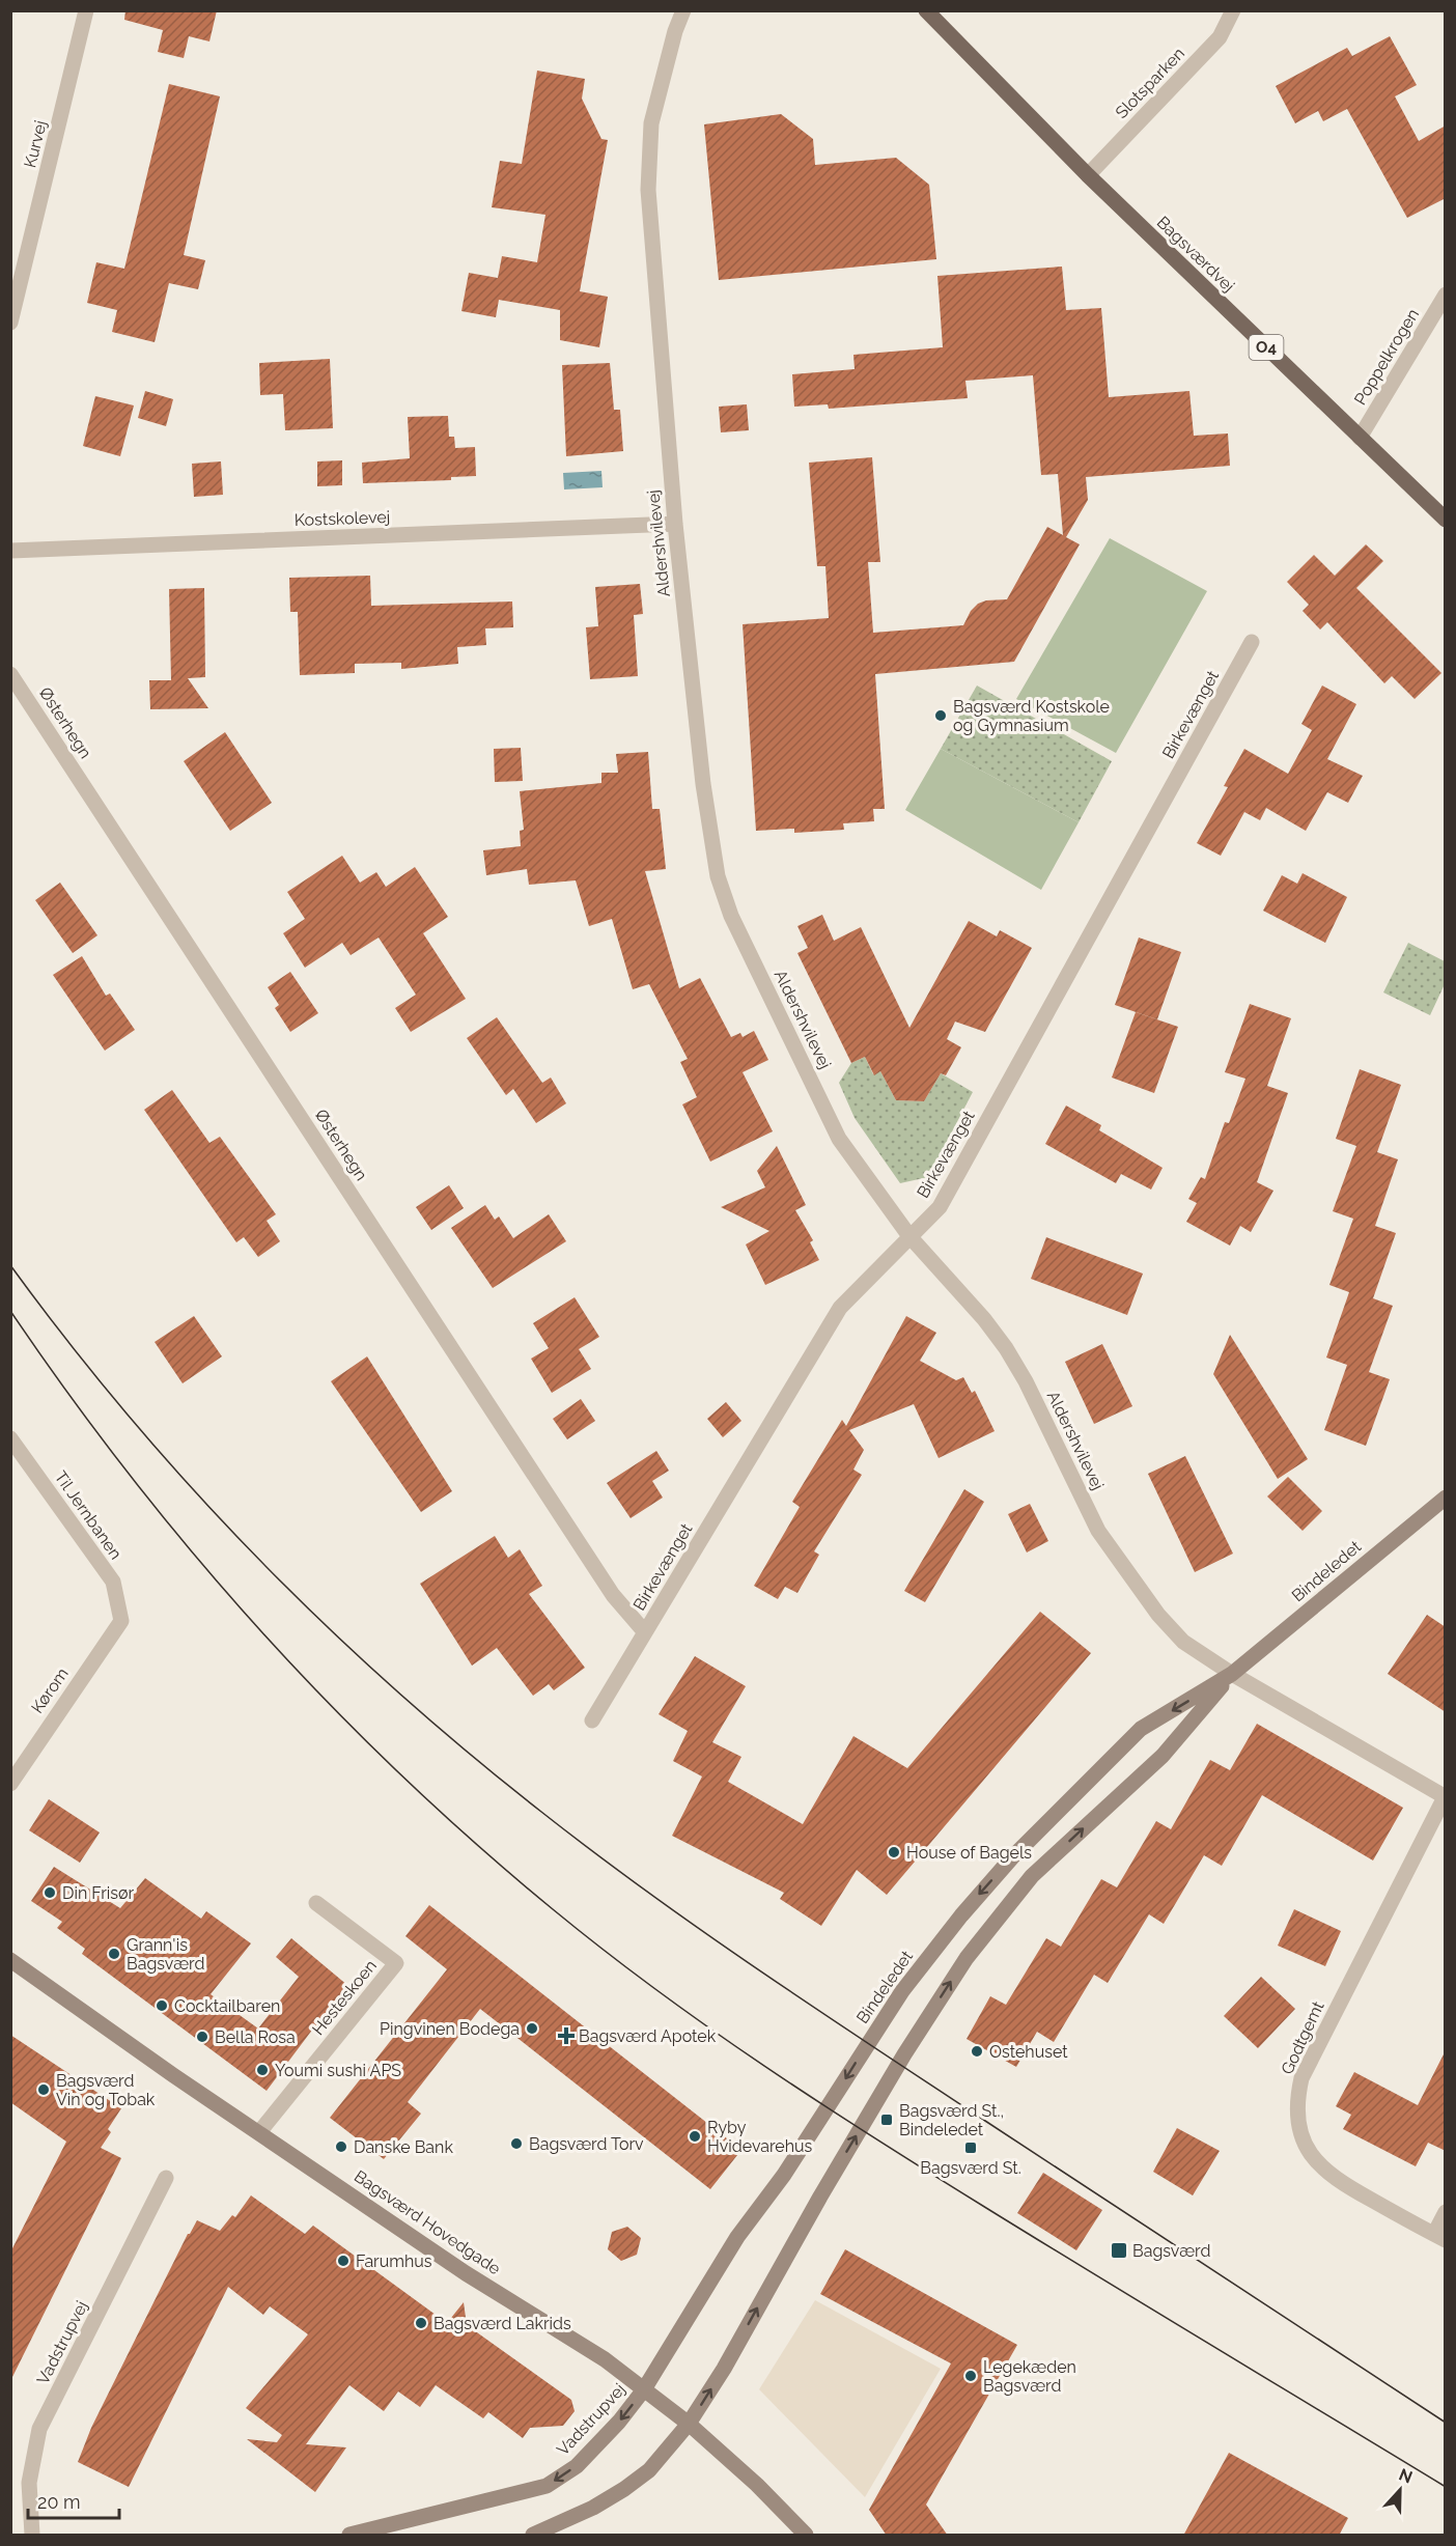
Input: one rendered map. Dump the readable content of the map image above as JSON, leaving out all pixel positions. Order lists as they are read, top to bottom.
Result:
{
  "streets": {
    "main road": ["Bagsværdvej", "O4"],
    "street": [
      "Slotsparken",
      "Kurvej",
      "Poppelkrogen",
      "Kostskolevej",
      "Aldershvilevej",
      "Birkevænget",
      "Østerhegn",
      "Til Jernbanen",
      "Bindeledet",
      "Kørom",
      "Hesteskoen",
      "Godtgemt",
      "Bagsværd Hovedgade",
      "Vadstrupvej"
    ]
  },
  "crossings": [
    ["Slotsparken", "Bagsværdvej"],
    ["Bagsværdvej", "Poppelkrogen"],
    ["Kostskolevej", "Aldershvilevej"],
    ["Aldershvilevej", "Birkevænget"],
    ["Aldershvilevej", "Bindeledet"],
    ["Aldershvilevej", "Godtgemt"],
    ["Birkevænget", "Østerhegn"],
    ["Til Jernbanen", "Kørom"],
    ["Bindeledet", "Bagsværd Hovedgade"],
    ["Bindeledet", "Vadstrupvej"],
    ["Hesteskoen", "Bagsværd Hovedgade"],
    ["Bagsværd Hovedgade", "Vadstrupvej"]
  ],
  "places": {
    "other": [
      "Bagsværd Kostskole og Gymnasium",
      "House of Bagels",
      "Din Frisør",
      "Grann'is Bagsværd",
      "Cocktailbaren",
      "Pingvinen Bodega",
      "Bella Rosa",
      "Ostehuset",
      "Youmi sushi APS",
      "Bagsværd Vin og Tobak",
      "Ryby Hvidevarehus",
      "Bagsværd Torv",
      "Danske Bank",
      "Farumhus",
      "Bagsværd Lakrids",
      "Legekæden Bagsværd"
    ],
    "health": ["Bagsværd Apotek"],
    "transit": ["Bagsværd St., Bindeledet", "Bagsværd St.", "Bagsværd"]
  },
  "scale_bar": "20 m",
  "north": "top"
}
